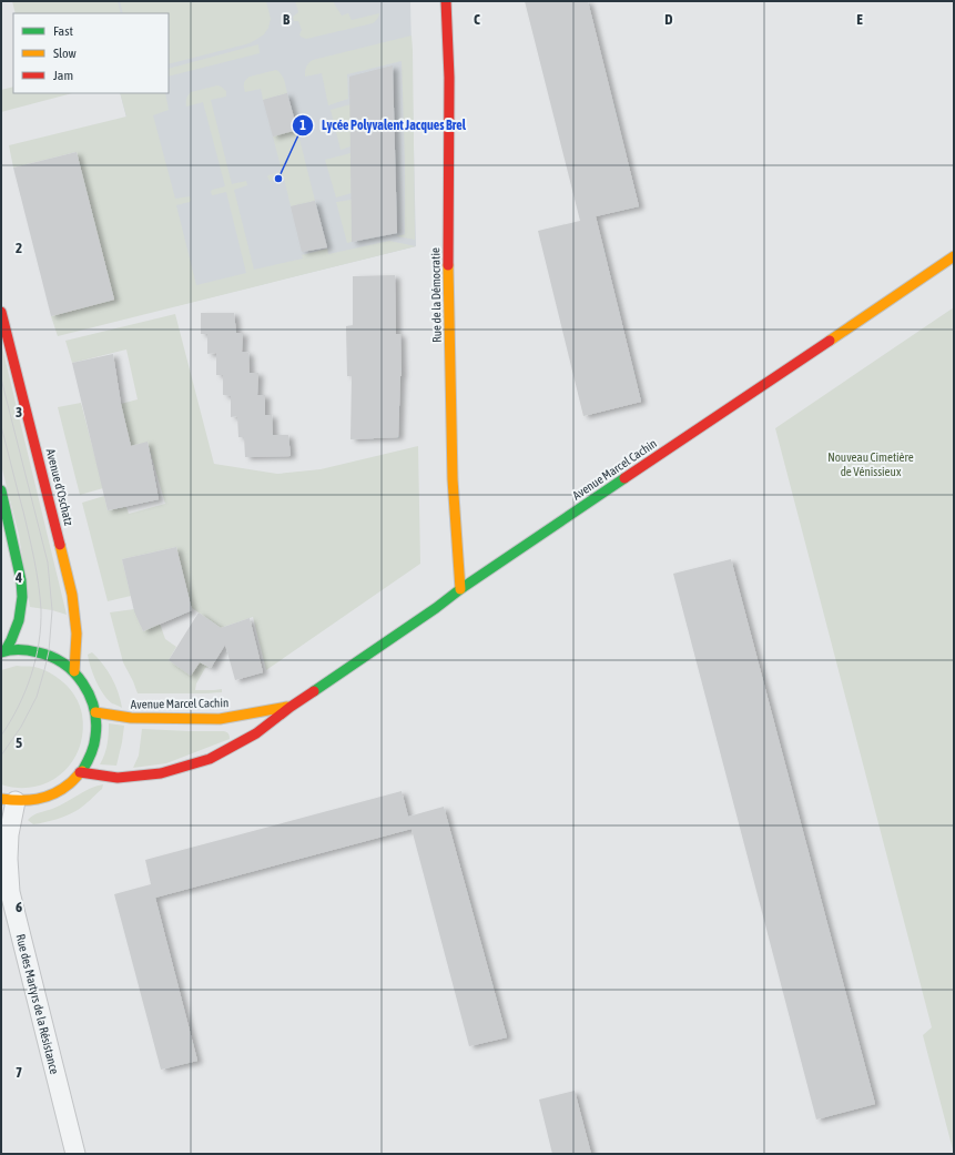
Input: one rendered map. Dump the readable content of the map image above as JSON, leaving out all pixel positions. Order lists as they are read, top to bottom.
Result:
{
  "streets": {
    "street": [
      "Rue de la Démocratie",
      "Avenue Marcel Cachin",
      "Avenue d'Oschatz",
      "Rue des Martyrs de la Résistance"
    ]
  },
  "crossings": [
    ["Rue de la Démocratie", "Avenue Marcel Cachin"]
  ],
  "parks": ["Nouveau Cimetière de Vénissieux"],
  "places": ["Lycée Polyvalent Jacques Brel"],
  "legend": ["Fast", "Slow", "Jam"],
  "grid": {
    "columns": [
      "B",
      "C",
      "D",
      "E"
    ],
    "rows": [
      "2",
      "3",
      "4",
      "5",
      "6",
      "7"
    ]
  }
}
